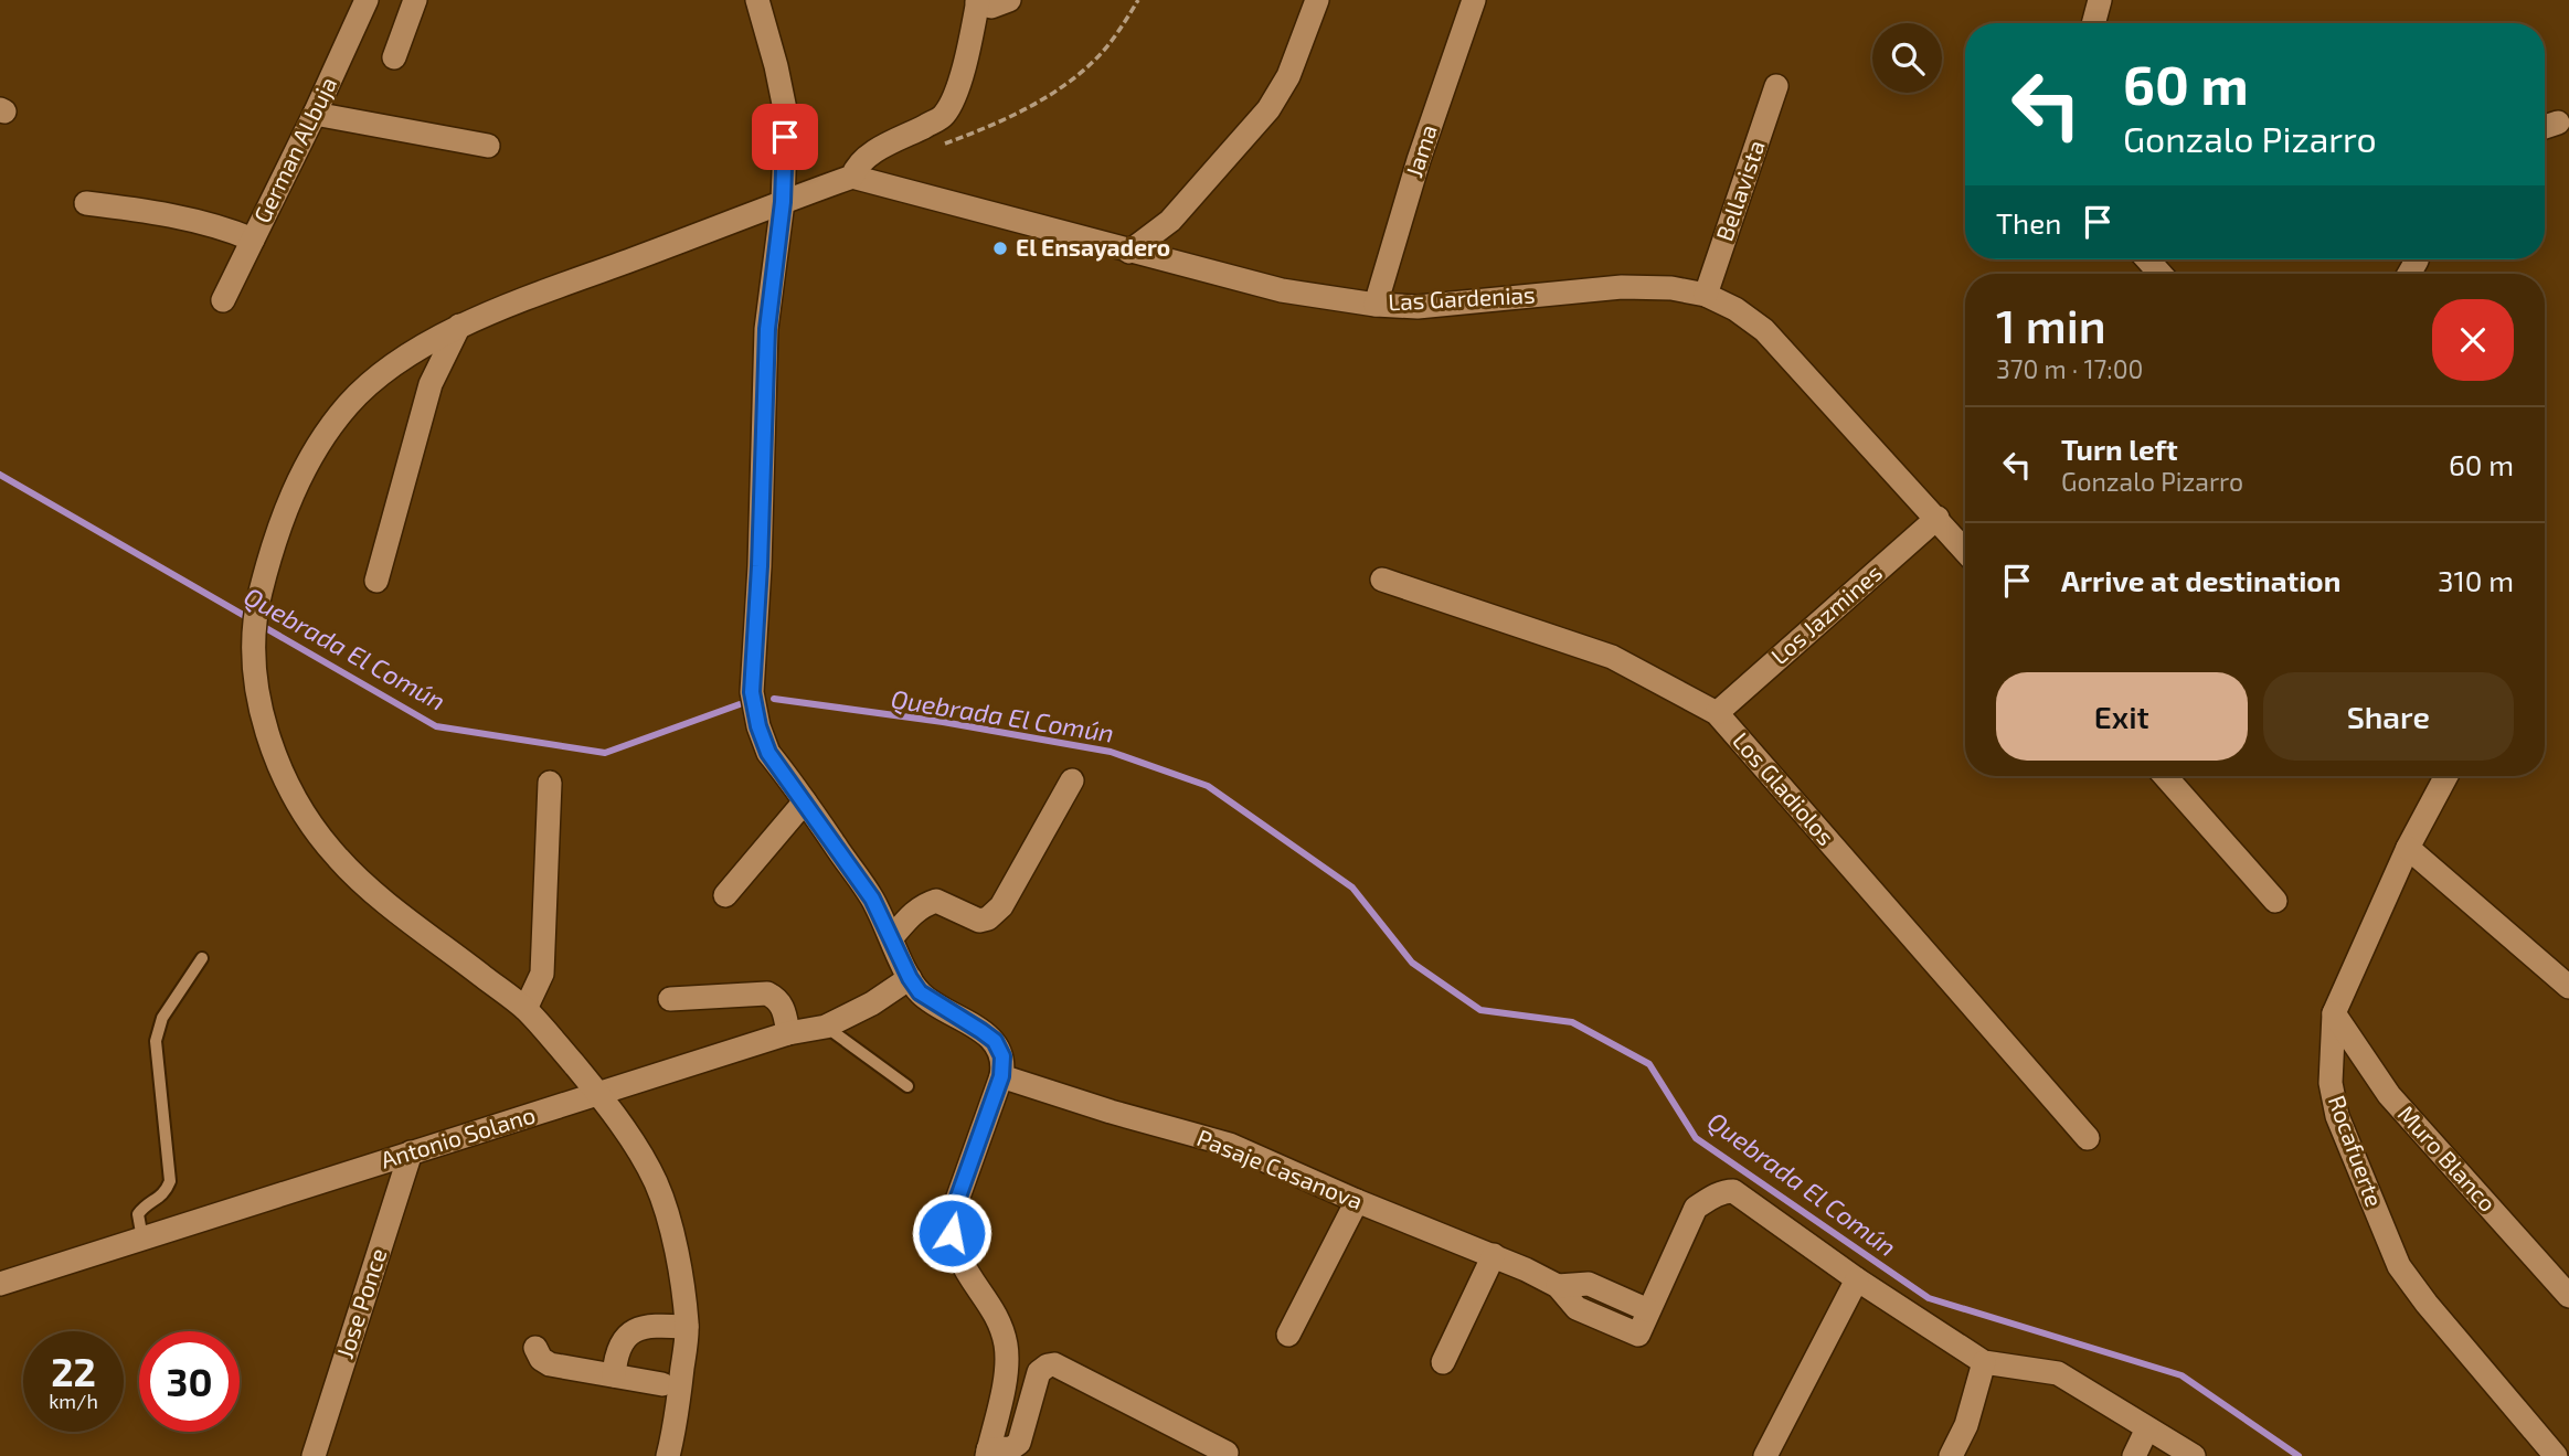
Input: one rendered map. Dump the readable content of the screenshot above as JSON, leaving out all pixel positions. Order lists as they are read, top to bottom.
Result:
{
  "streets": {
    "street": [
      "German ALbuja",
      "Jama",
      "Bellavista",
      "Las Gardenias",
      "Los Jazmines",
      "Los Gladiolos",
      "Antonio Solano",
      "Rocafuerte",
      "Muro Blanco",
      "Pasaje Casanova",
      "Jose Ponce"
    ]
  },
  "crossings": [
    ["Jama", "Las Gardenias"],
    ["Bellavista", "Las Gardenias"],
    ["Las Gardenias", "Los Jazmines"],
    ["Los Jazmines", "Los Gladiolos"],
    ["Antonio Solano", "Jose Ponce"],
    ["Rocafuerte", "Muro Blanco"]
  ],
  "water": ["Quebrada El Común"],
  "places": ["El Ensayadero"],
  "page": {
    "turn": ["60 m", "Gonzalo Pizarro"],
    "then": "Then",
    "heading": ["1 min", "370 m · 17:00"],
    "list": [
      {
        "name": "Turn left",
        "note": "Gonzalo Pizarro",
        "value": "60 m"
      },
      {
        "name": "Arrive at destination",
        "value": "310 m"
      }
    ],
    "buttons": ["Exit", "Share"],
    "speed": "22 km/h",
    "limit": "30"
  }
}
